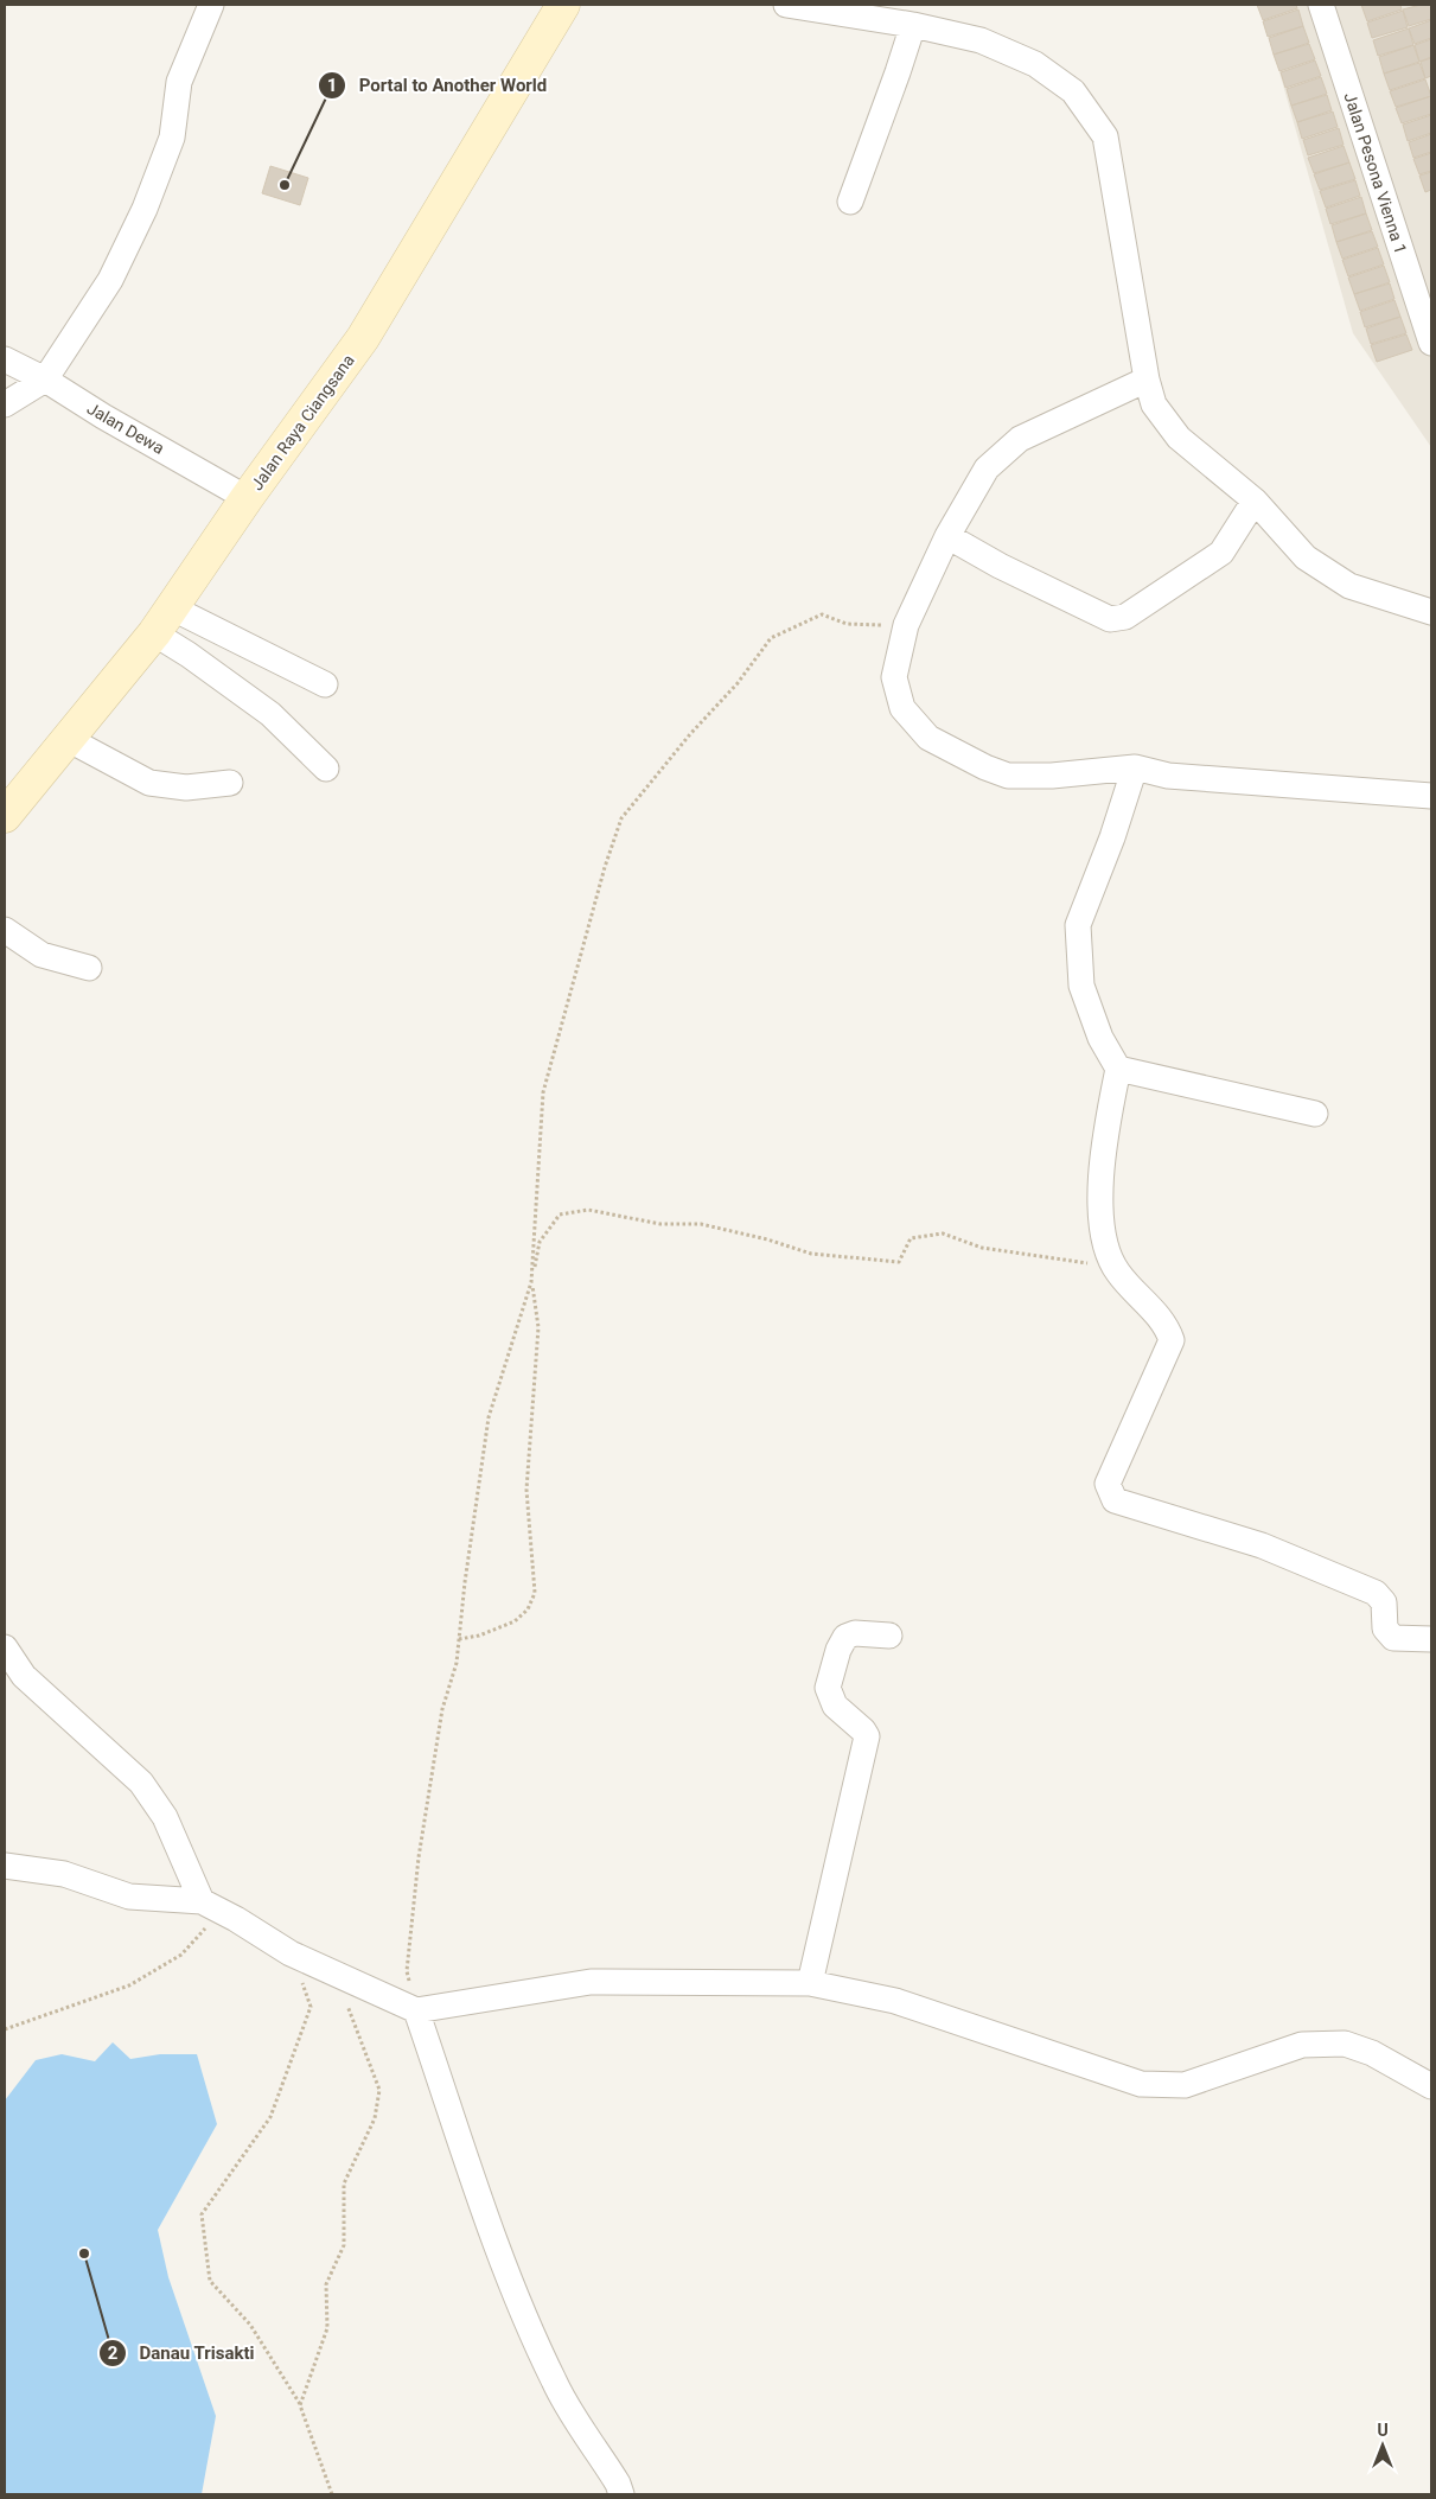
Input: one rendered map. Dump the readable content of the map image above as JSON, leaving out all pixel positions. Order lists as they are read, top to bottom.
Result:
{
  "streets": {
    "main road": ["Jalan Raya Ciangsana"],
    "street": ["Jalan Pesona Vienna 1", "Jalan Dewa"]
  },
  "crossings": [
    ["Jalan Raya Ciangsana", "Jalan Dewa"]
  ],
  "places": ["Portal to Another World", "Danau Trisakti"],
  "north": "top"
}
